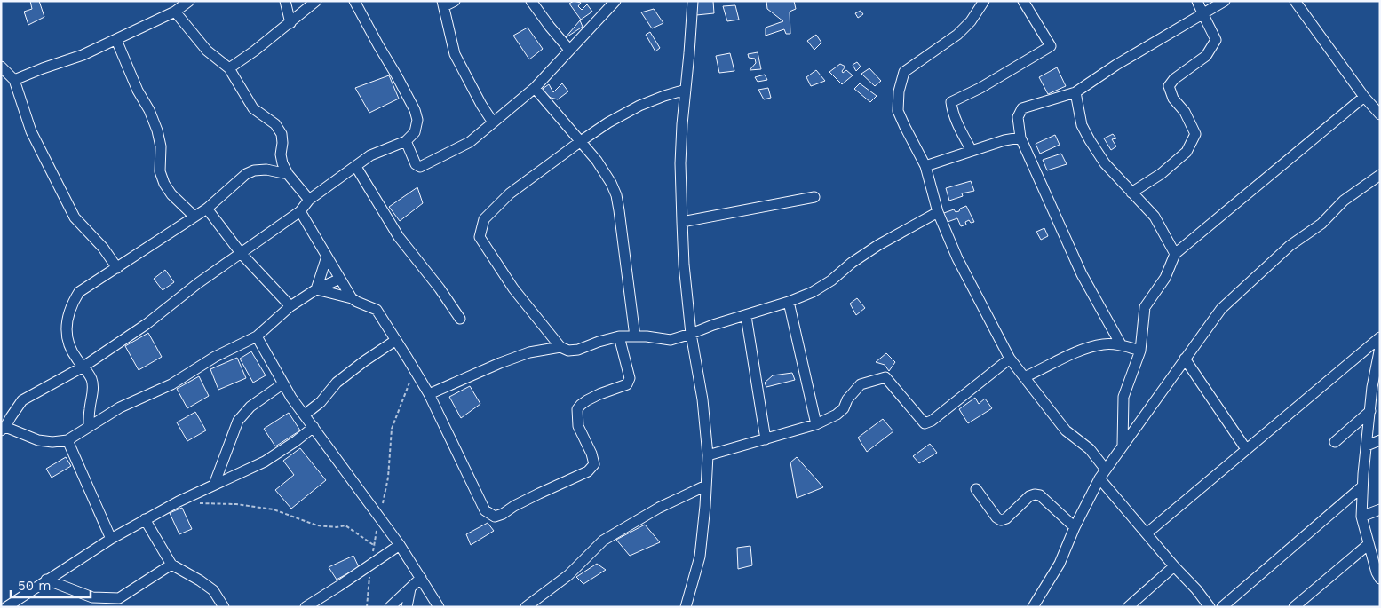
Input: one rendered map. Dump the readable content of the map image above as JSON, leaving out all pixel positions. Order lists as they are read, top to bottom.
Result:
{
  "scale_bar": "50 m"
}
